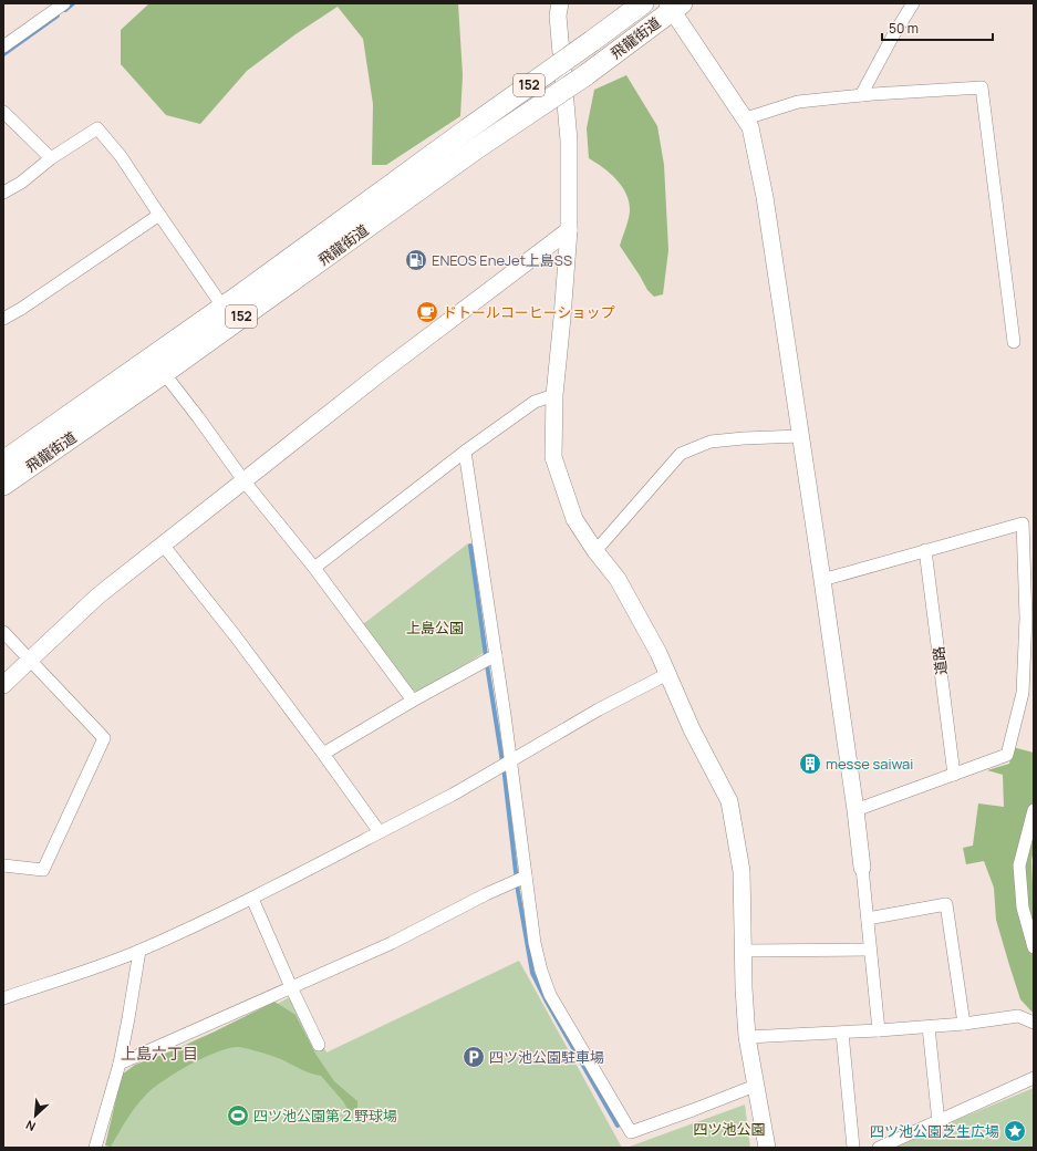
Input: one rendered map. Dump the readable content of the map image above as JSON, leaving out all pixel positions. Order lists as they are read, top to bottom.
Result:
{
  "streets": {
    "highway": ["飛龍街道", "152"],
    "street": ["道路"]
  },
  "districts": ["上島六丁目"],
  "parks": ["上島公園", "四ツ池公園"],
  "places": {
    "fuel station": ["ENEOS EneJet上島SS"],
    "cafe": ["ドトールコーヒーショップ"],
    "building": ["messe saiwai"],
    "parking": ["四ツ池公園駐車場"],
    "sports": ["四ツ池公園第２野球場"],
    "place": ["四ツ池公園芝生広場"]
  },
  "scale_bar": "50 m",
  "north": "bottom left"
}
